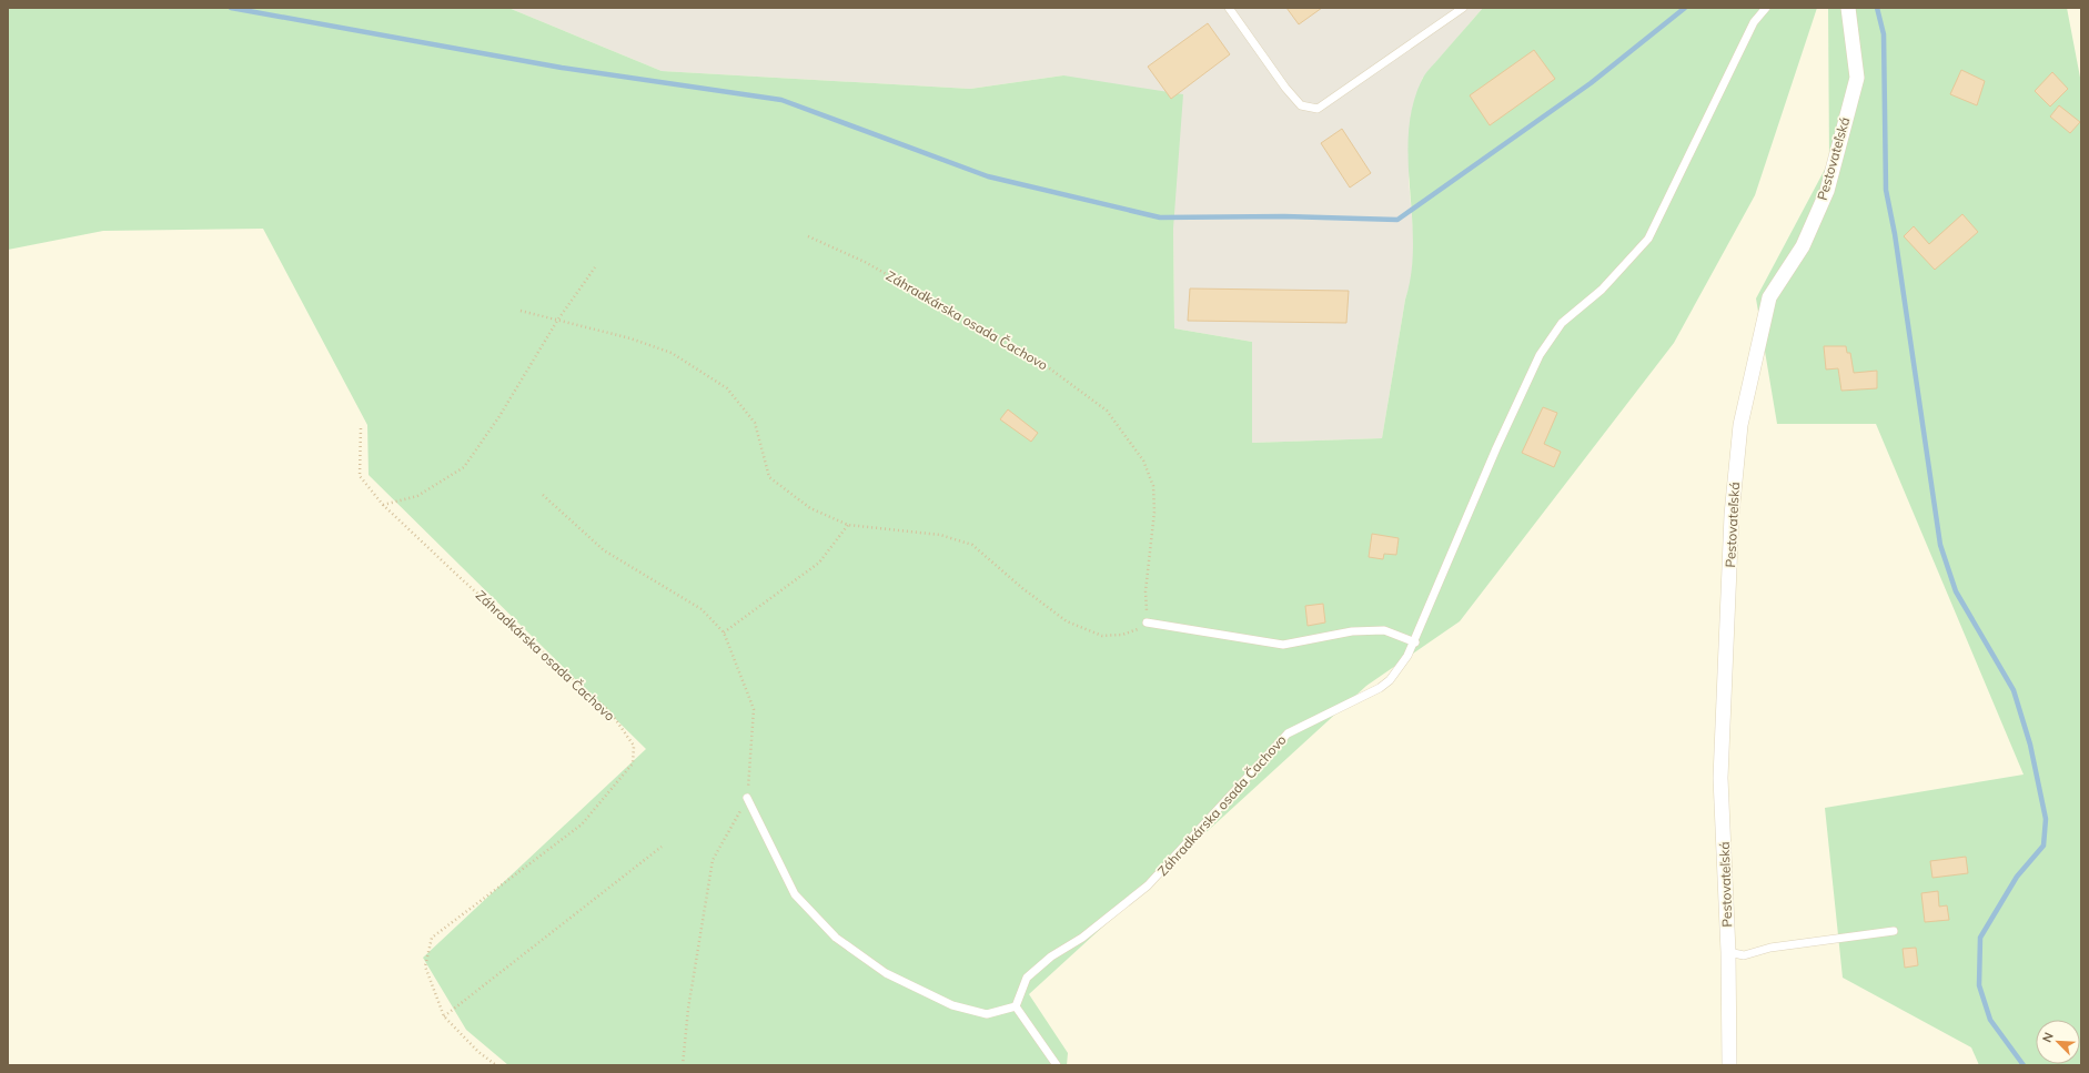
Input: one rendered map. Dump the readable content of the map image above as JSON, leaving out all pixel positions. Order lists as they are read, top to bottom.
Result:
{
  "streets": {
    "street": ["Pestovateľská"],
    "lane": ["Záhradkárska osada Čachovo"]
  },
  "north": "top left"
}
